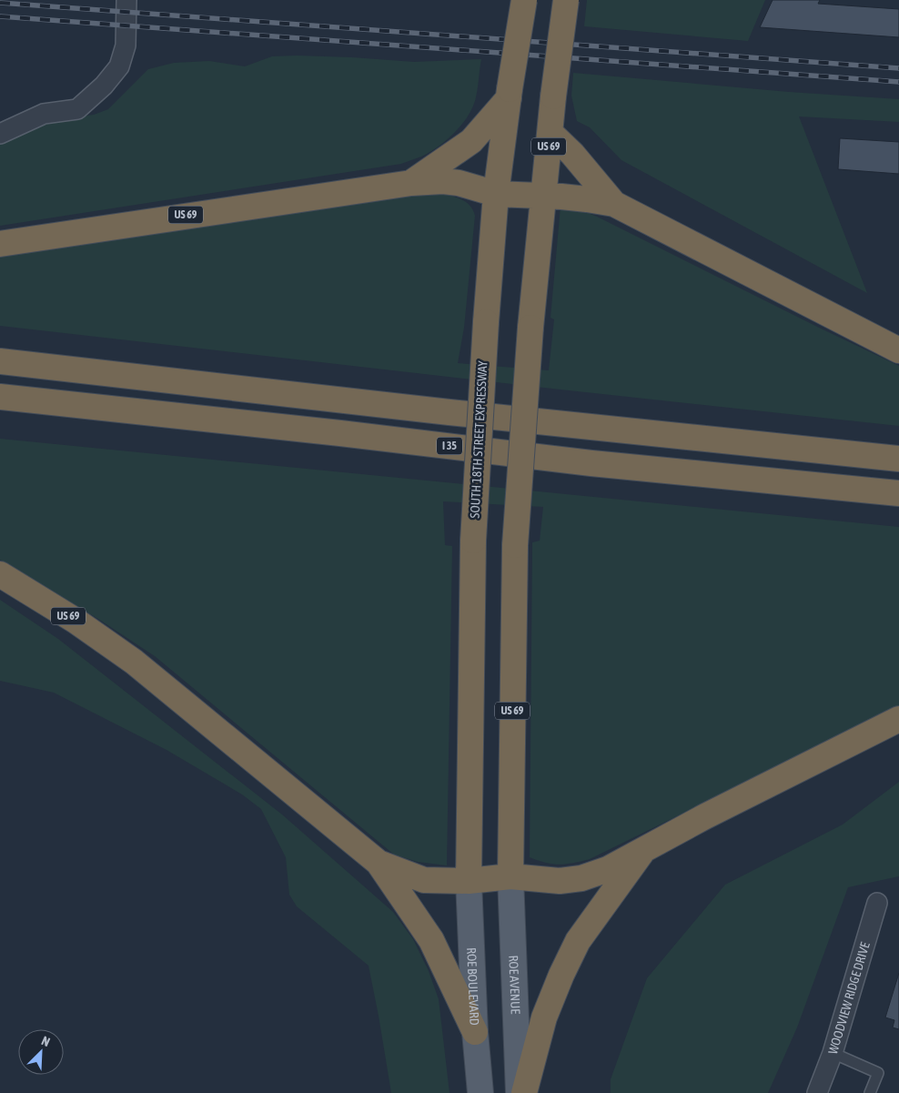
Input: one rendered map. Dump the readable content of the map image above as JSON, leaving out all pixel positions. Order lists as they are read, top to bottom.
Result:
{
  "streets": {
    "highway": ["US 69", "SOUTH 18TH STREET EXPRESSWAY", "I 35"],
    "main road": ["ROE AVENUE", "ROE BOULEVARD"],
    "street": ["WOODVIEW RIDGE DRIVE"]
  },
  "crossings": [
    ["US 69", "SOUTH 18TH STREET EXPRESSWAY"],
    ["US 69", "ROE AVENUE"],
    ["US 69", "ROE BOULEVARD"],
    ["SOUTH 18TH STREET EXPRESSWAY", "ROE BOULEVARD"]
  ],
  "north": "top right"
}
